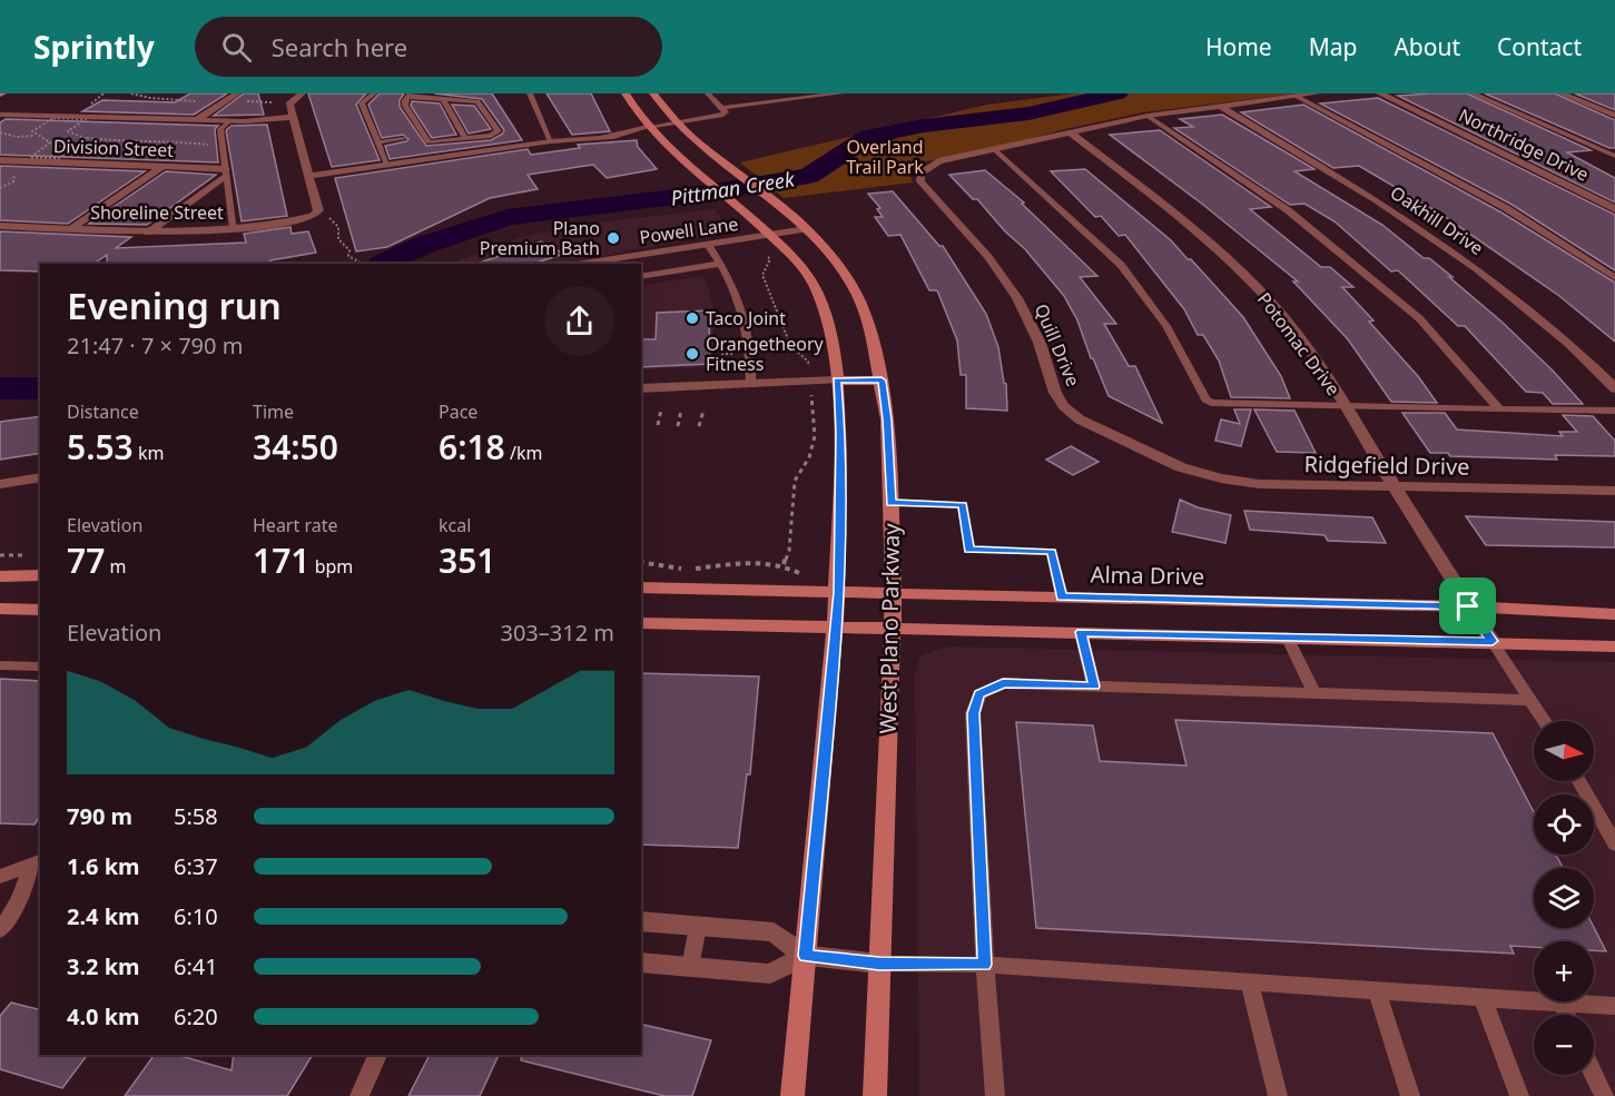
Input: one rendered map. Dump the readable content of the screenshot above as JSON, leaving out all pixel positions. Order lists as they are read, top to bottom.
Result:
{
  "streets": {
    "main road": ["Alma Drive", "West Plano Parkway"],
    "street": [
      "Northridge Drive",
      "Division Street",
      "Shoreline Street",
      "Oakhill Drive",
      "Powell Lane",
      "Potomac Drive",
      "Quill Drive",
      "Ridgefield Drive"
    ]
  },
  "crossings": [
    ["Powell Lane", "West Plano Parkway"],
    ["Potomac Drive", "Ridgefield Drive"],
    ["Potomac Drive", "Alma Drive"],
    ["Quill Drive", "Ridgefield Drive"],
    ["Alma Drive", "West Plano Parkway"]
  ],
  "water": ["Pittman Creek"],
  "parks": ["Overland Trail Park"],
  "places": ["Plano Premium Bath", "Taco Joint", "Orangetheory Fitness"],
  "north": "right",
  "page": {
    "header": "Sprintly",
    "search": "Search here",
    "nav": [
      "Home",
      "Map",
      "About",
      "Contact"
    ],
    "heading": ["Evening run", "21:47 · 7 × 790 m"],
    "stats": [
      ["Distance", "5.53 km"],
      ["Time", "34:50"],
      ["Pace", "6:18 /km"],
      ["Elevation", "77 m"],
      ["Heart rate", "171 bpm"],
      ["kcal", "351"]
    ],
    "chart": ["Elevation", "303–312 m"],
    "map_buttons": ["+", "−"],
    "list": [
      {
        "name": "790 m",
        "note": "5:58"
      },
      {
        "name": "1.6 km",
        "note": "6:37"
      },
      {
        "name": "2.4 km",
        "note": "6:10"
      },
      {
        "name": "3.2 km",
        "note": "6:41"
      },
      {
        "name": "4.0 km",
        "note": "6:20"
      }
    ]
  }
}
